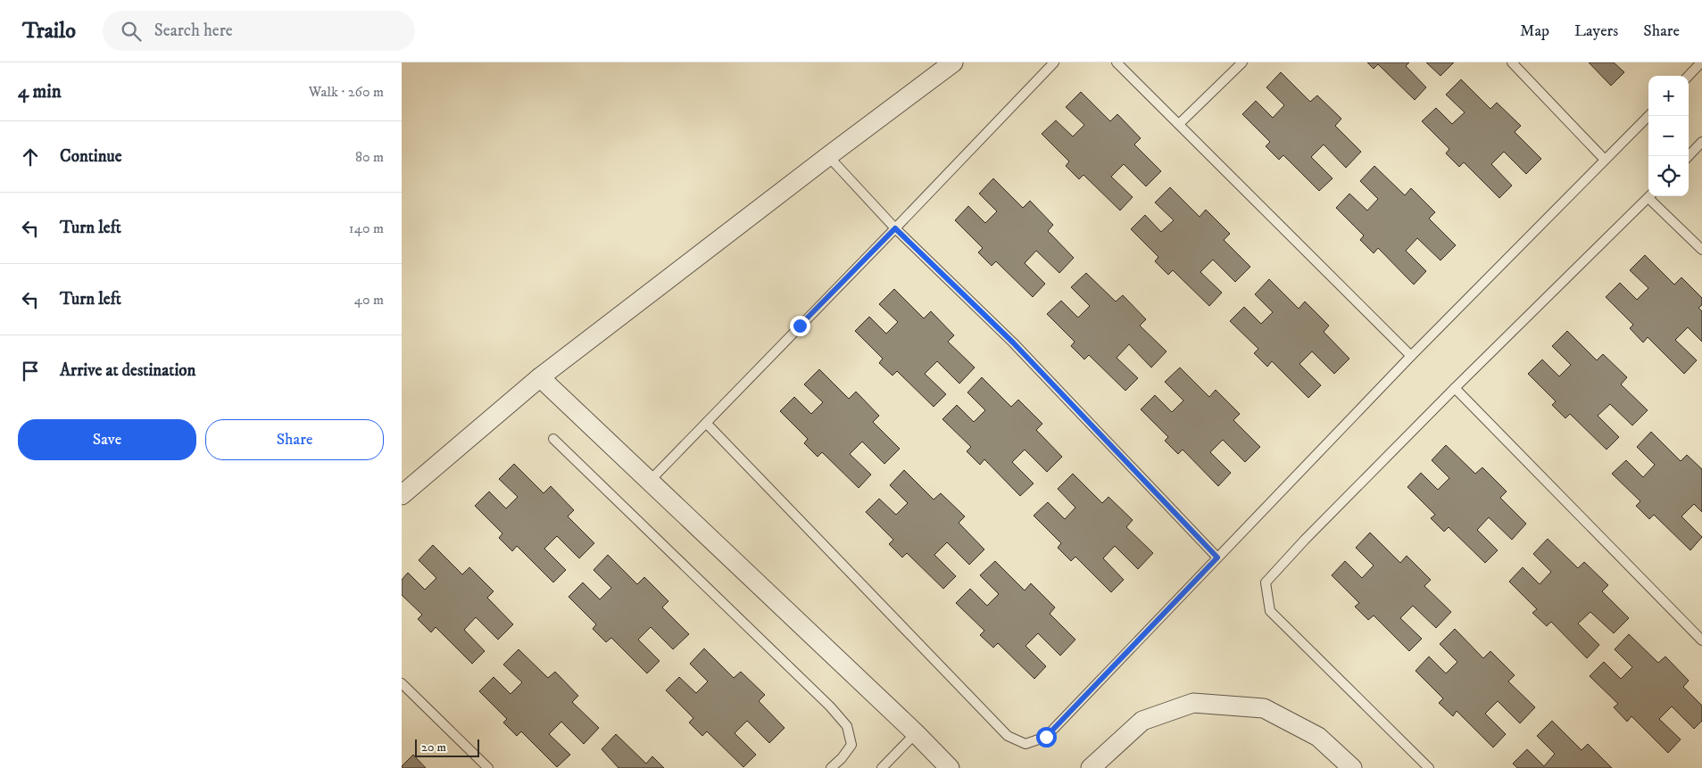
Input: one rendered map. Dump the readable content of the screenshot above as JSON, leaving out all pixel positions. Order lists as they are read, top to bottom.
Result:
{
  "scale_bar": "20 m",
  "page": {
    "header": "Trailo",
    "search": "Search here",
    "nav": ["Map", "Layers", "Share"],
    "heading": ["4 min", "Walk · 260 m"],
    "map_buttons": ["+", "−"],
    "list": [
      ["Continue", "80 m"],
      ["Turn left", "140 m"],
      ["Turn left", "40 m"],
      "Arrive at destination"
    ],
    "buttons": ["Save", "Share"],
    "scale": "20 m"
  }
}
